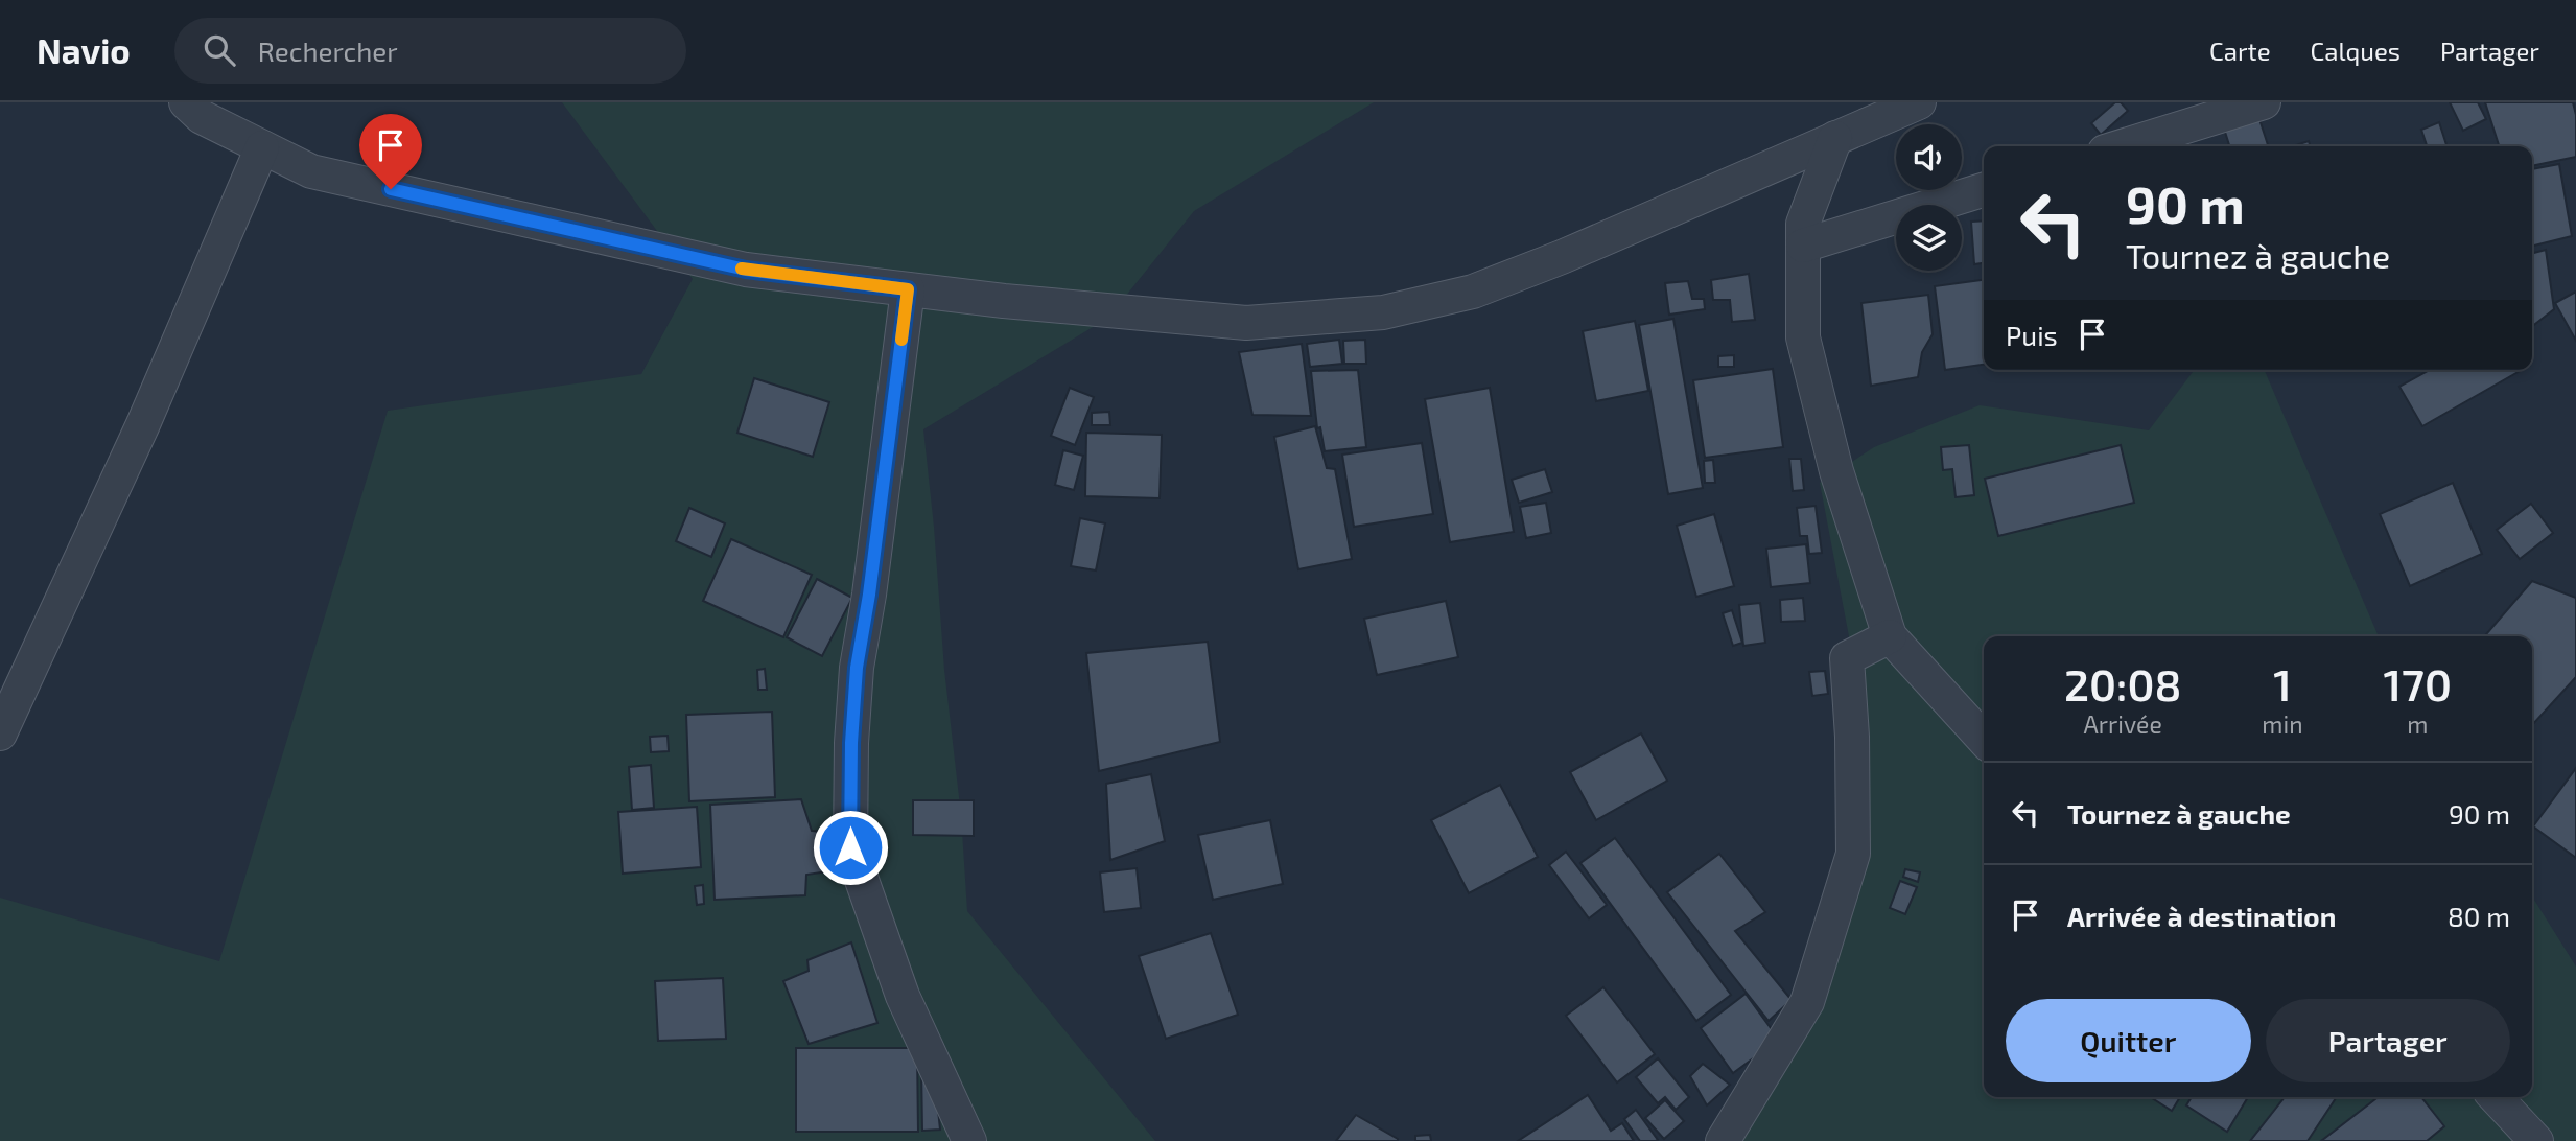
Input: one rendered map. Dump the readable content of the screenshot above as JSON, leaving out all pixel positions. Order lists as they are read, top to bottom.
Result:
{
  "page": {
    "header": "Navio",
    "search": "Rechercher",
    "nav": ["Carte", "Calques", "Partager"],
    "turn": ["90 m", "Tournez à gauche"],
    "then": "Puis",
    "eta": [
      "20:08",
      "Arrivée",
      "1",
      "min",
      "170",
      "m"
    ],
    "list": [
      {
        "name": "Tournez à gauche",
        "value": "90 m"
      },
      {
        "name": "Arrivée à destination",
        "value": "80 m"
      }
    ],
    "buttons": ["Quitter", "Partager"]
  }
}
